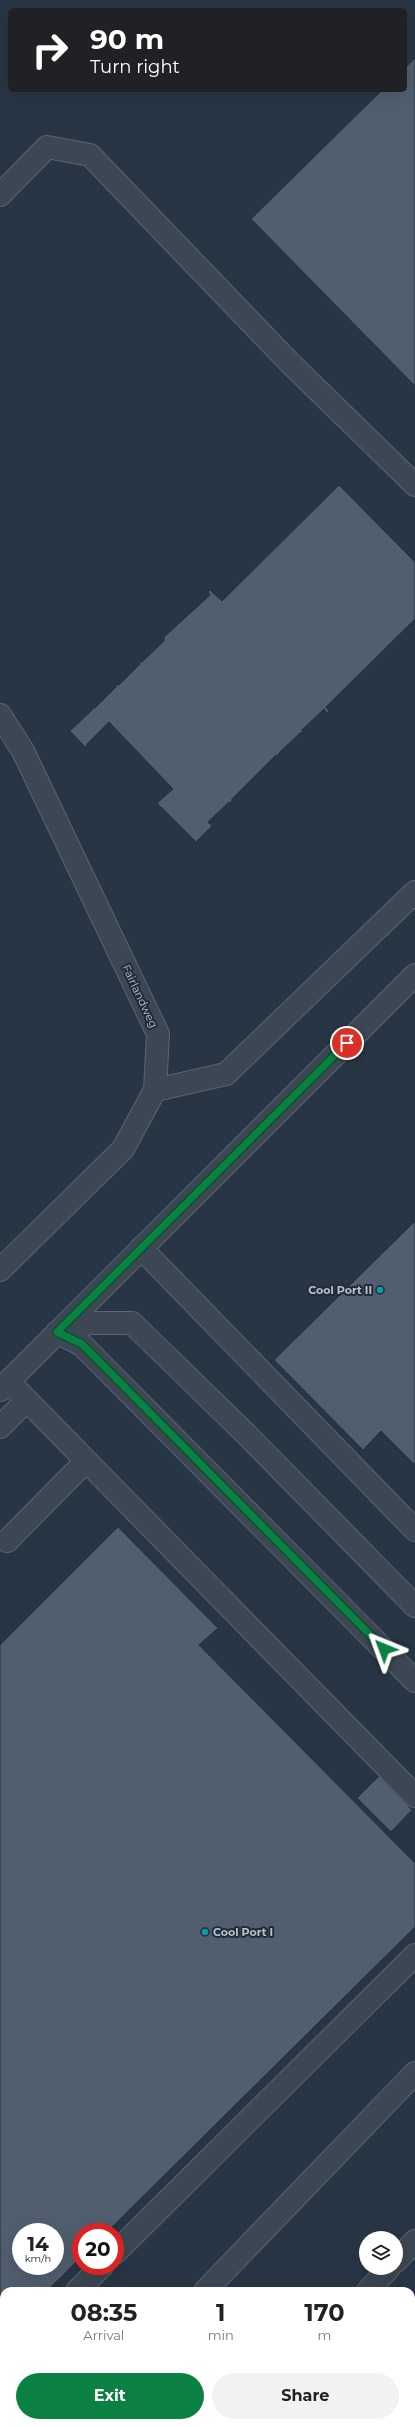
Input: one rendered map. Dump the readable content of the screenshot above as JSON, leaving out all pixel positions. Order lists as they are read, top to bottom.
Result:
{
  "streets": {
    "lane": ["Fairlandweg"]
  },
  "places": ["Cool Port II", "Cool Port I"],
  "page": {
    "turn": ["90 m", "Turn right"],
    "speed": "14 km/h",
    "limit": "20",
    "eta": [
      "08:35",
      "Arrival",
      "1",
      "min",
      "170",
      "m"
    ],
    "buttons": ["Exit", "Share"]
  }
}
